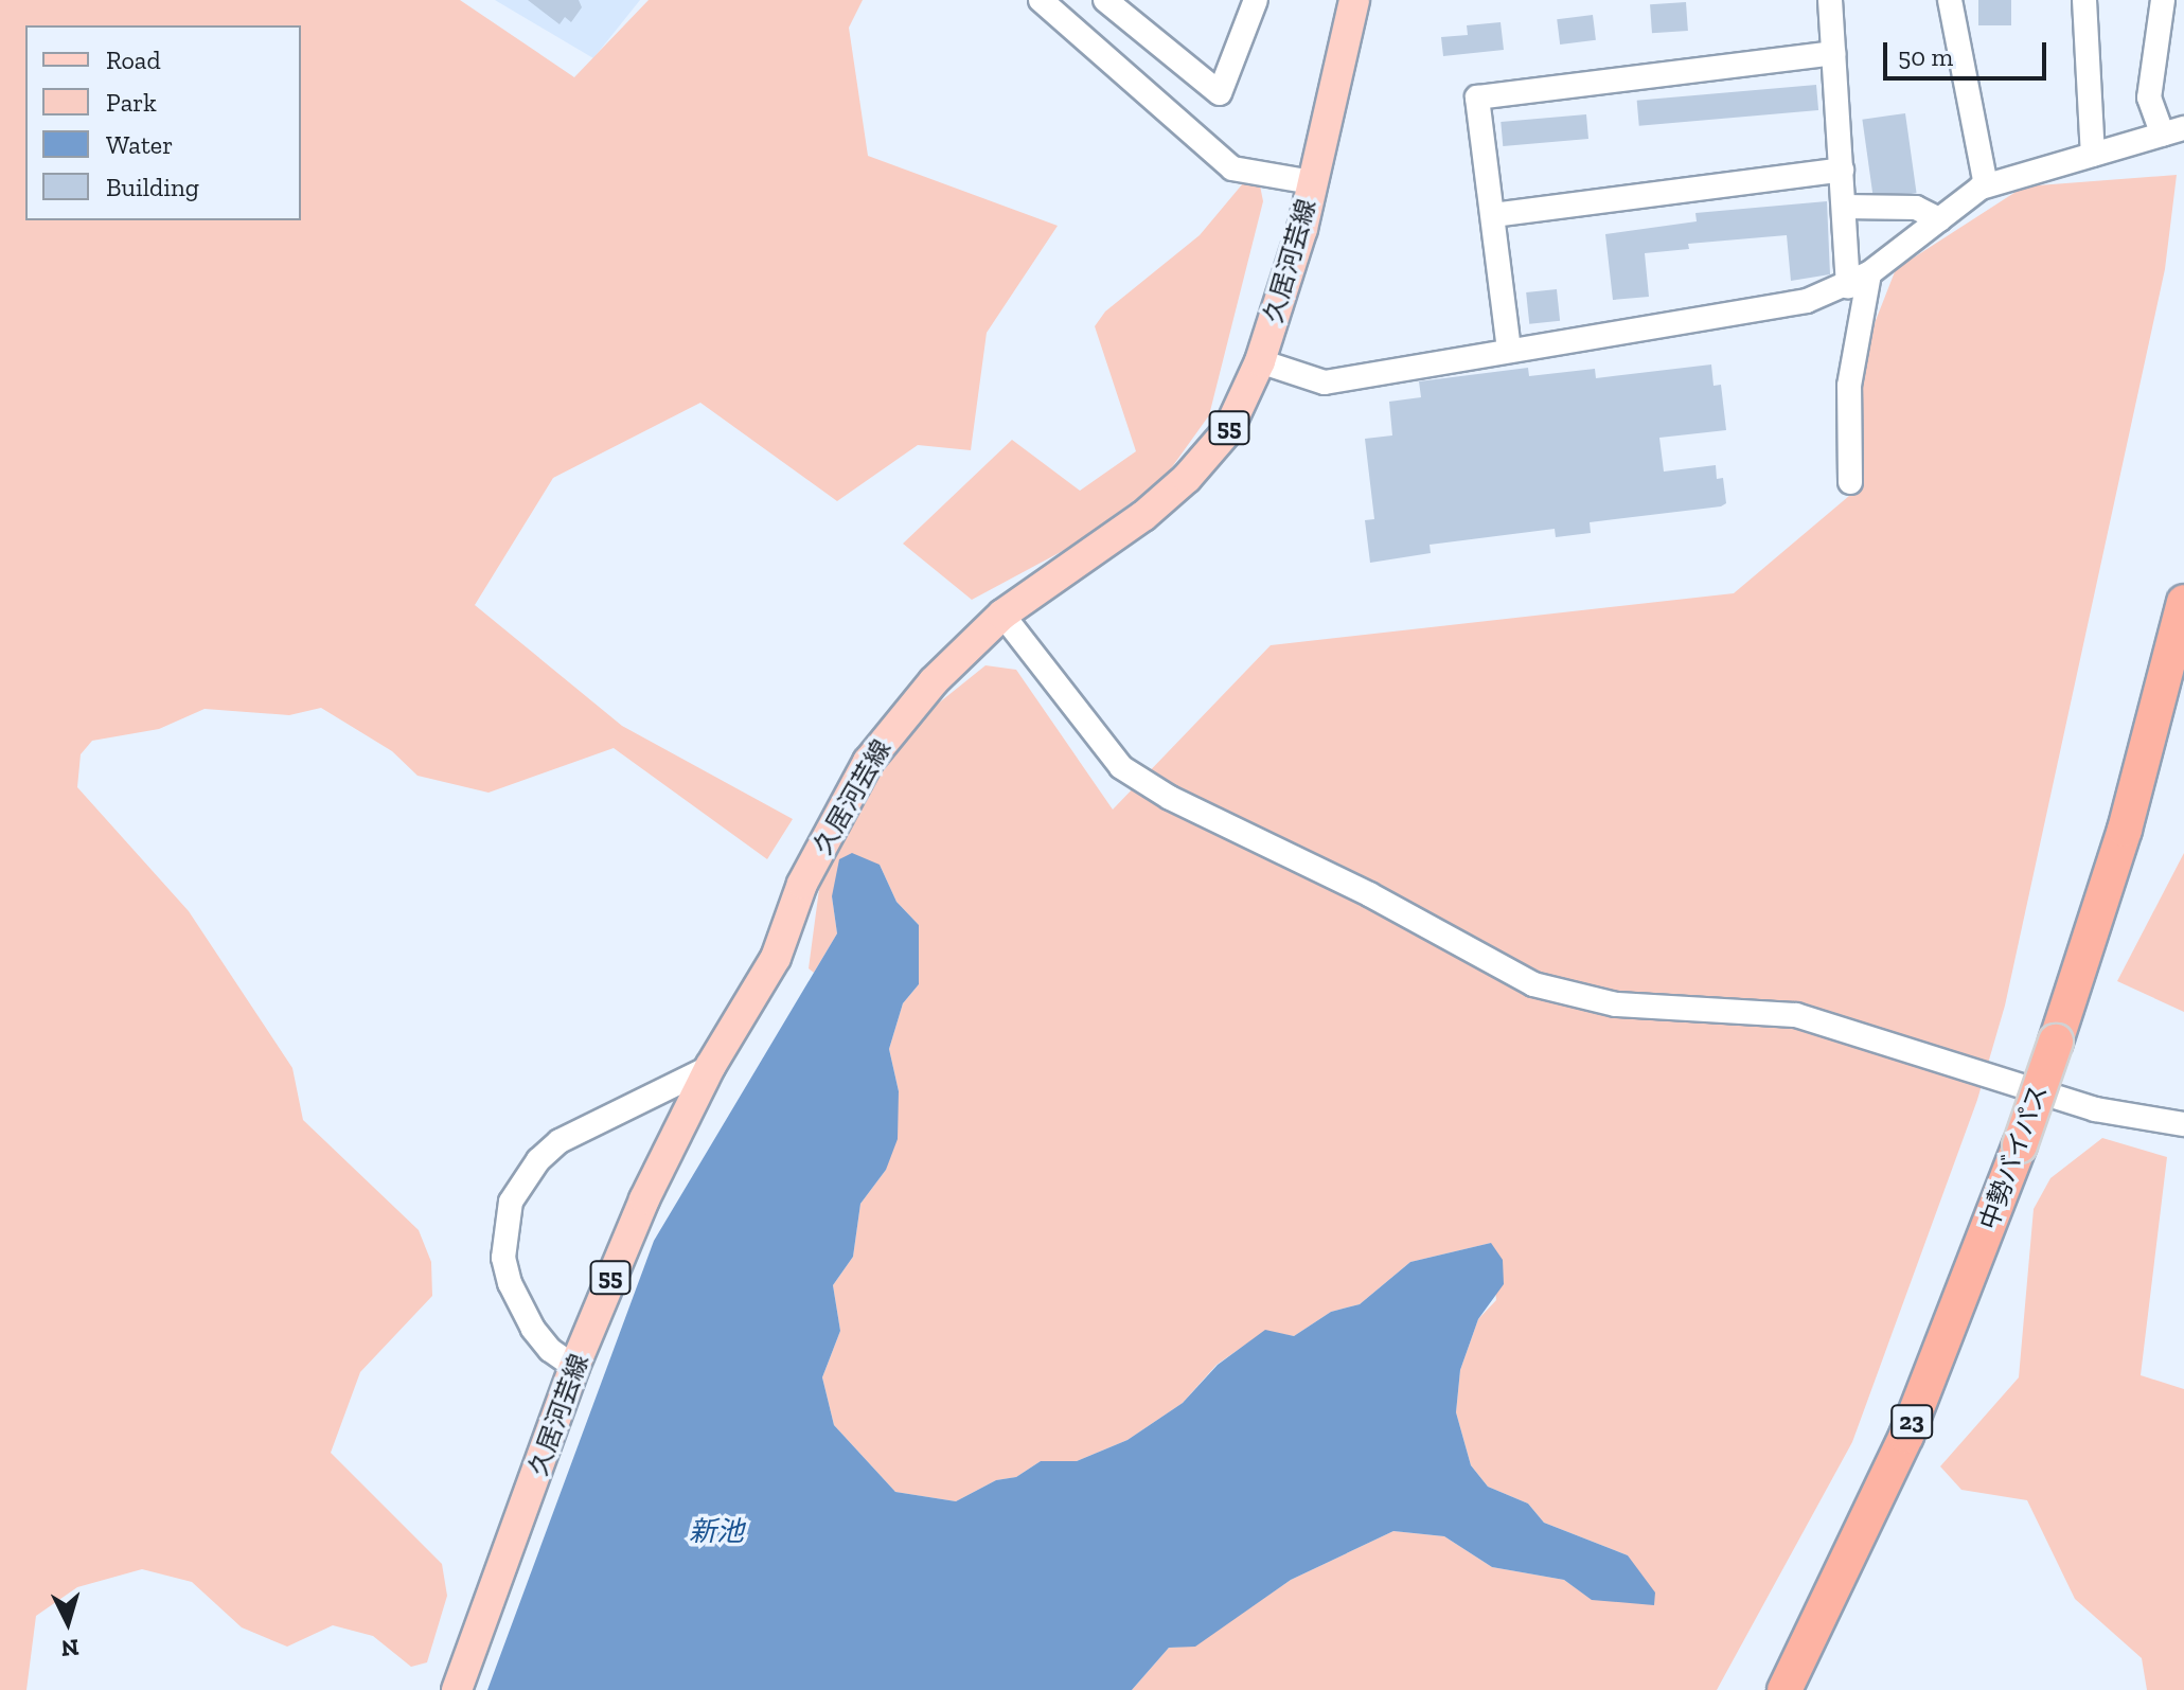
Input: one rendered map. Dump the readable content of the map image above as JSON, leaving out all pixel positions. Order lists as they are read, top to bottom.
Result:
{
  "streets": {
    "highway": ["中勢バイパス", "23"],
    "main road": ["久居河芸線", "55"]
  },
  "water": ["新池"],
  "legend": [
    "Road",
    "Park",
    "Water",
    "Building"
  ],
  "scale_bar": "50 m",
  "north": "bottom"
}
